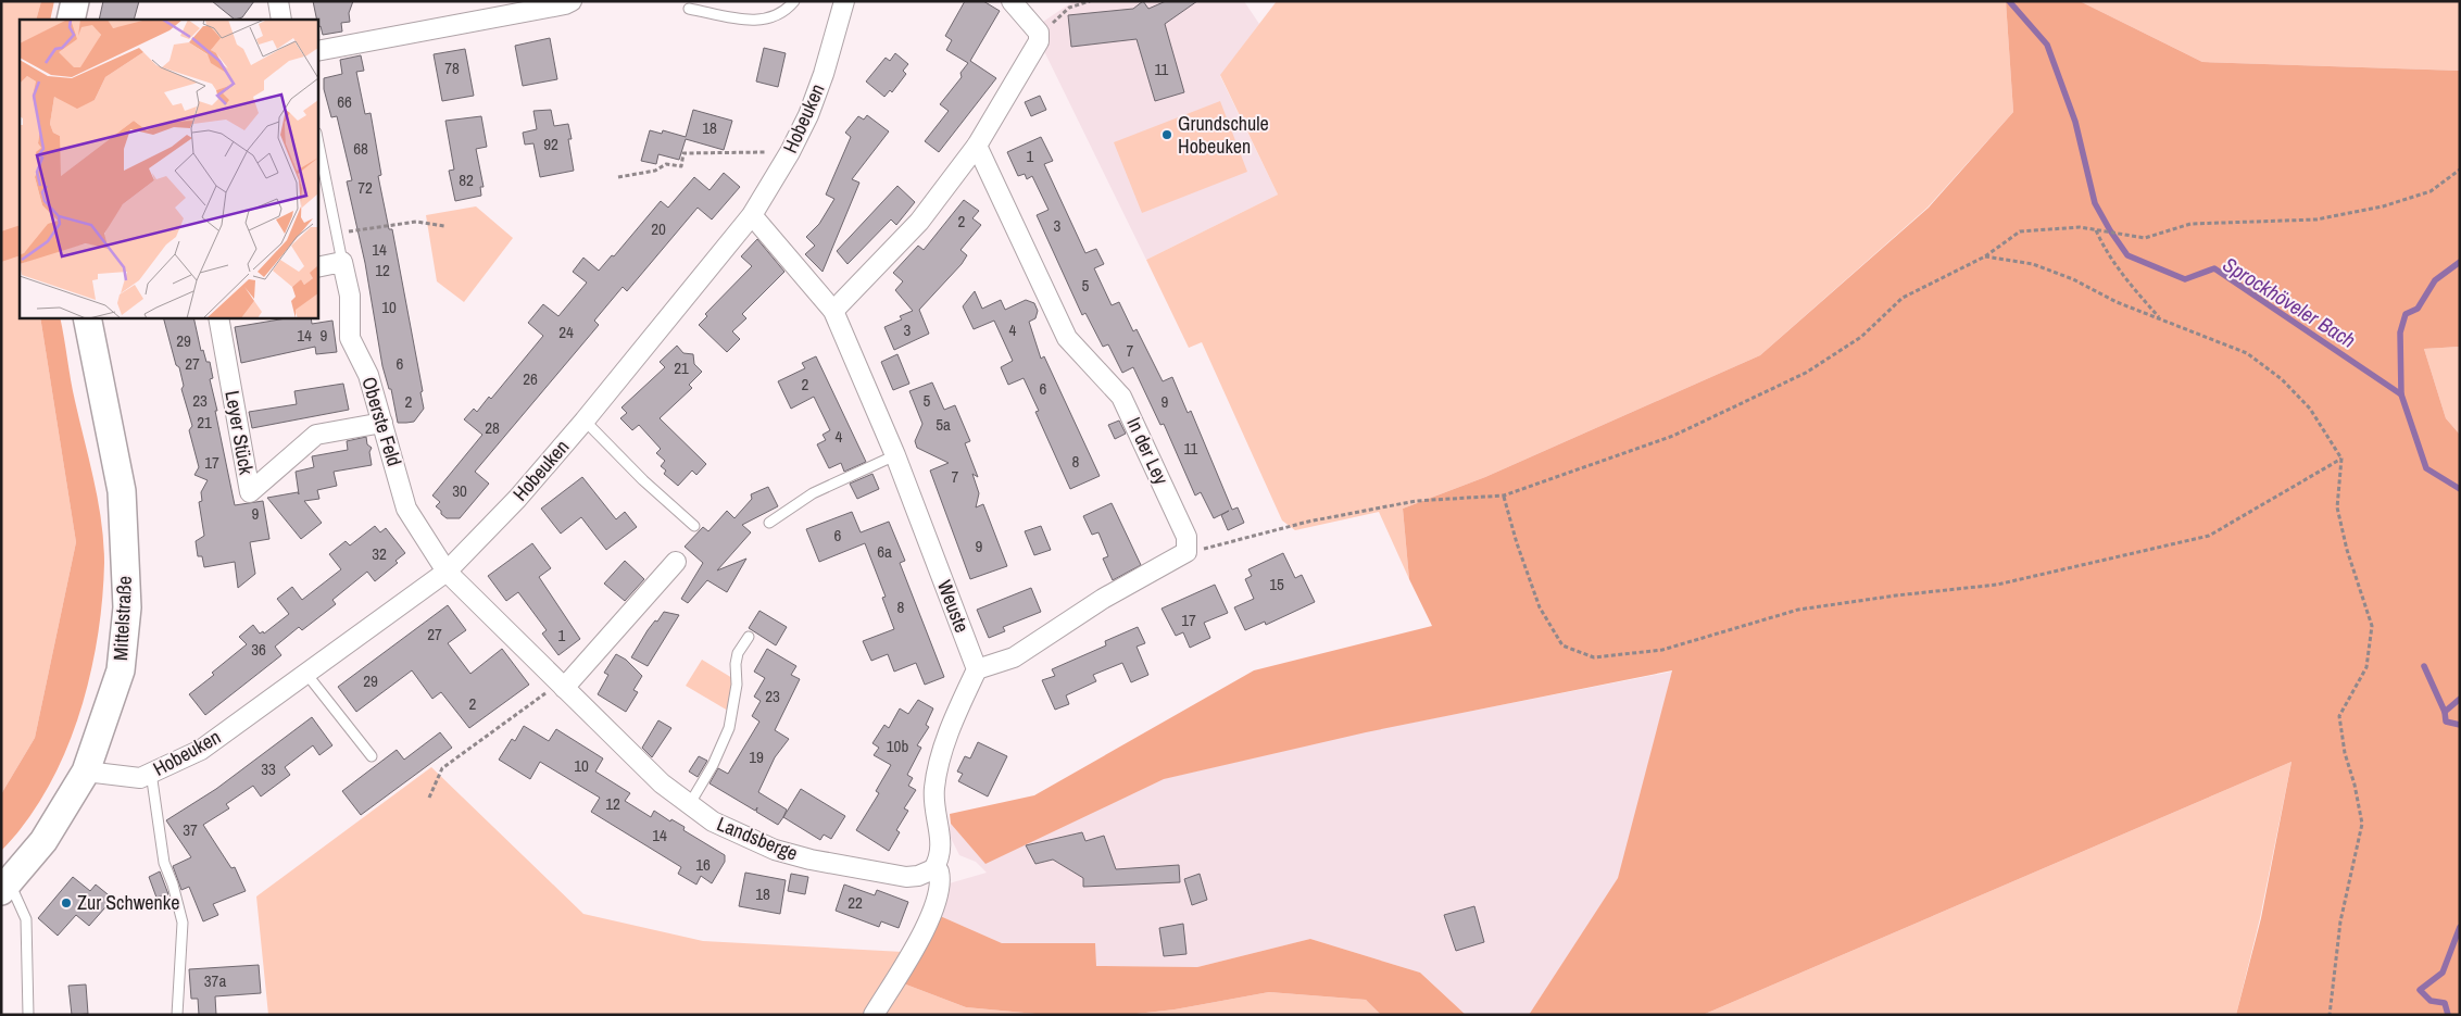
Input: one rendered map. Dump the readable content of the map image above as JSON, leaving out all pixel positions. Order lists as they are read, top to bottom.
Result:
{
  "streets": {
    "main road": ["Mittelstraße"],
    "street": [
      "Hobeuken",
      "Oberste Feld",
      "Leyer Stück",
      "In der Ley",
      "Weuste",
      "Landsberge"
    ]
  },
  "crossings": [
    ["Hobeuken", "Oberste Feld"],
    ["Hobeuken", "Weuste"],
    ["Hobeuken", "Mittelstraße"],
    ["Hobeuken", "Landsberge"],
    ["Oberste Feld", "Leyer Stück"],
    ["Oberste Feld", "Landsberge"]
  ],
  "water": ["Sprockhöveler Bach"],
  "places": ["Grundschule Hobeuken", "Zur Schwenke"],
  "house_numbers": [
    "78",
    "11",
    "66",
    "18",
    "92",
    "68",
    "1",
    "82",
    "72",
    "2",
    "3",
    "20",
    "14",
    "12",
    "5",
    "10",
    "3",
    "4",
    "24",
    "14",
    "9",
    "29",
    "7",
    "27",
    "6",
    "21",
    "26",
    "2",
    "6",
    "23",
    "5",
    "2",
    "9",
    "21",
    "5a",
    "28",
    "4",
    "11",
    "8",
    "17",
    "7",
    "30",
    "9",
    "6",
    "9",
    "6a",
    "32",
    "15",
    "8",
    "17",
    "27",
    "1",
    "36",
    "29",
    "23",
    "2",
    "10b",
    "19",
    "10",
    "33",
    "12",
    "37",
    "14",
    "16",
    "18",
    "22",
    "37a"
  ]
}
